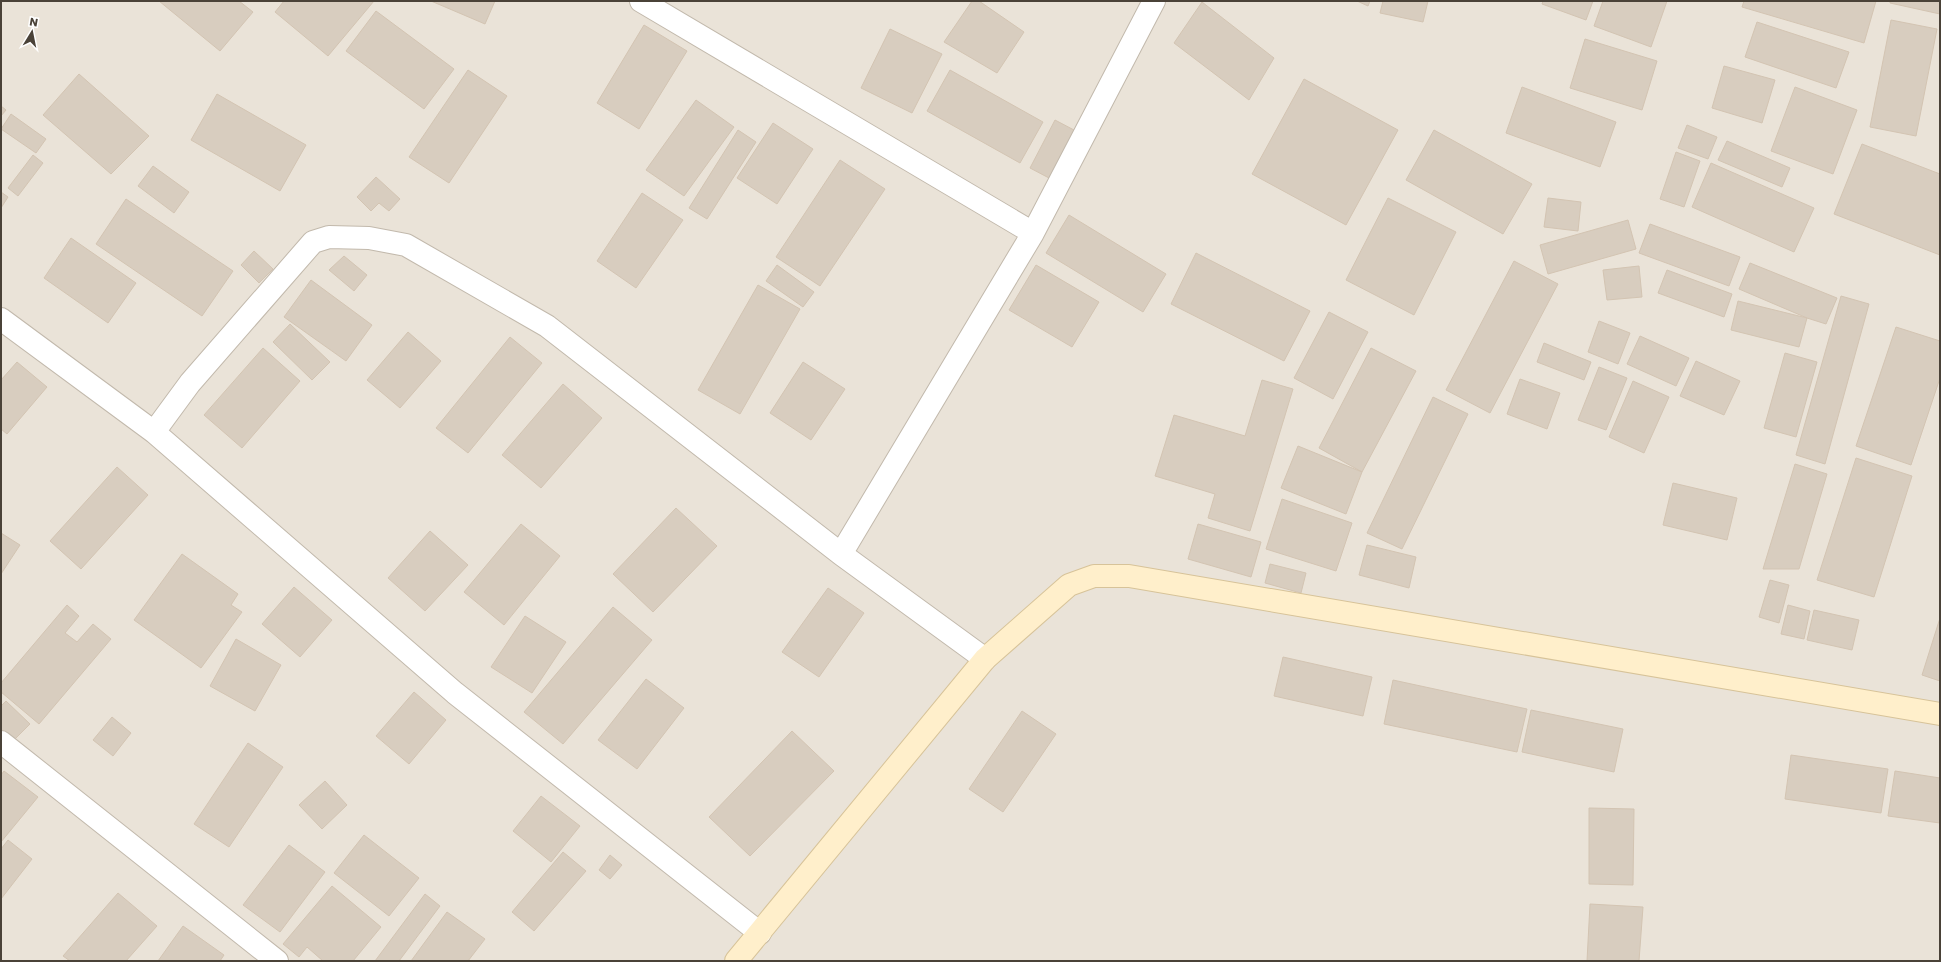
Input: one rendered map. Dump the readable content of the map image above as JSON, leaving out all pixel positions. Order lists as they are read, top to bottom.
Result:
{
  "north": "top"
}
